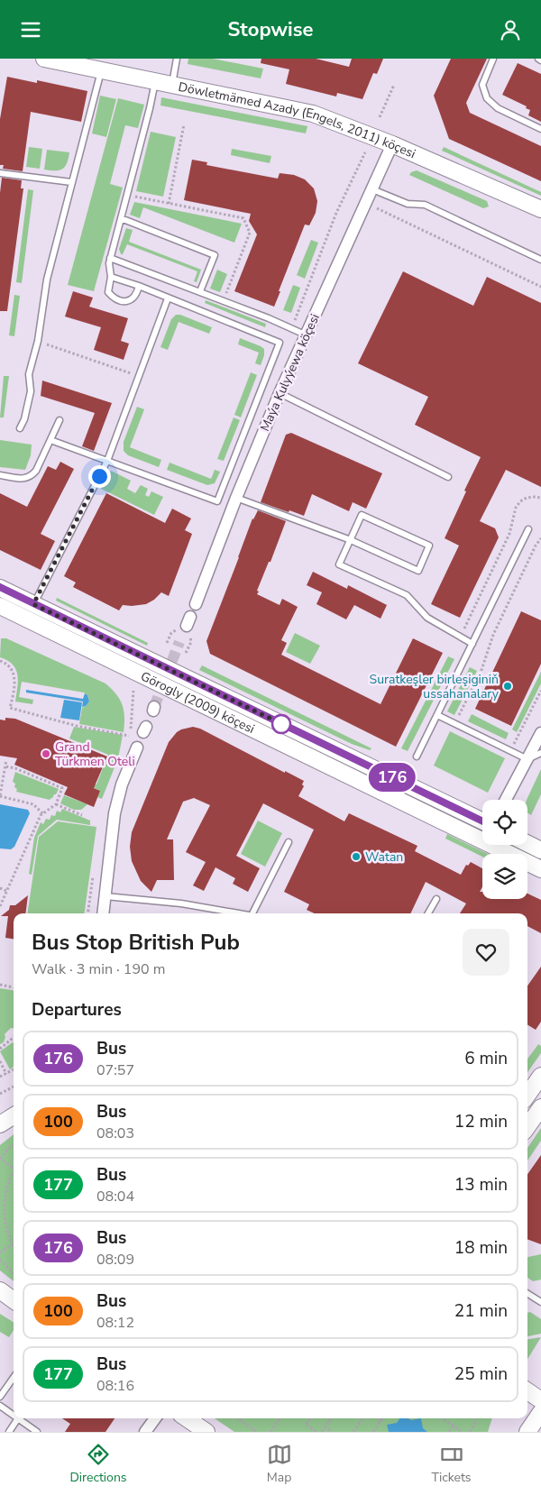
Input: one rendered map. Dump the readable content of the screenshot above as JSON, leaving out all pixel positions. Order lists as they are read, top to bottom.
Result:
{
  "streets": {
    "street": ["Döwletmämed Azady (Engels, 2011) köçesi", "Maýa Kulyýewa köçesi", "Görogly (2009) köçesi"]
  },
  "crossings": [
    ["Döwletmämed Azady (Engels, 2011) köçesi", "Maýa Kulyýewa köçesi"]
  ],
  "places": ["Suratkeşler birleşiginiň ussahanalary", "Grand Türkmen Oteli", "Watan"],
  "lines": ["bus line 176"],
  "page": {
    "header": "Stopwise",
    "on_map": "176",
    "heading": [
      ["Bus Stop British Pub", "Walk · 3 min · 190 m"],
      "Departures"
    ],
    "list": [
      {
        "mark": "176",
        "name": "Bus",
        "note": "07:57",
        "value": "6 min"
      },
      {
        "mark": "100",
        "name": "Bus",
        "note": "08:03",
        "value": "12 min"
      },
      {
        "mark": "177",
        "name": "Bus",
        "note": "08:04",
        "value": "13 min"
      },
      {
        "mark": "176",
        "name": "Bus",
        "note": "08:09",
        "value": "18 min"
      },
      {
        "mark": "100",
        "name": "Bus",
        "note": "08:12",
        "value": "21 min"
      },
      {
        "mark": "177",
        "name": "Bus",
        "note": "08:16",
        "value": "25 min"
      }
    ],
    "tabs": ["Directions", "Map", "Tickets"]
  }
}
